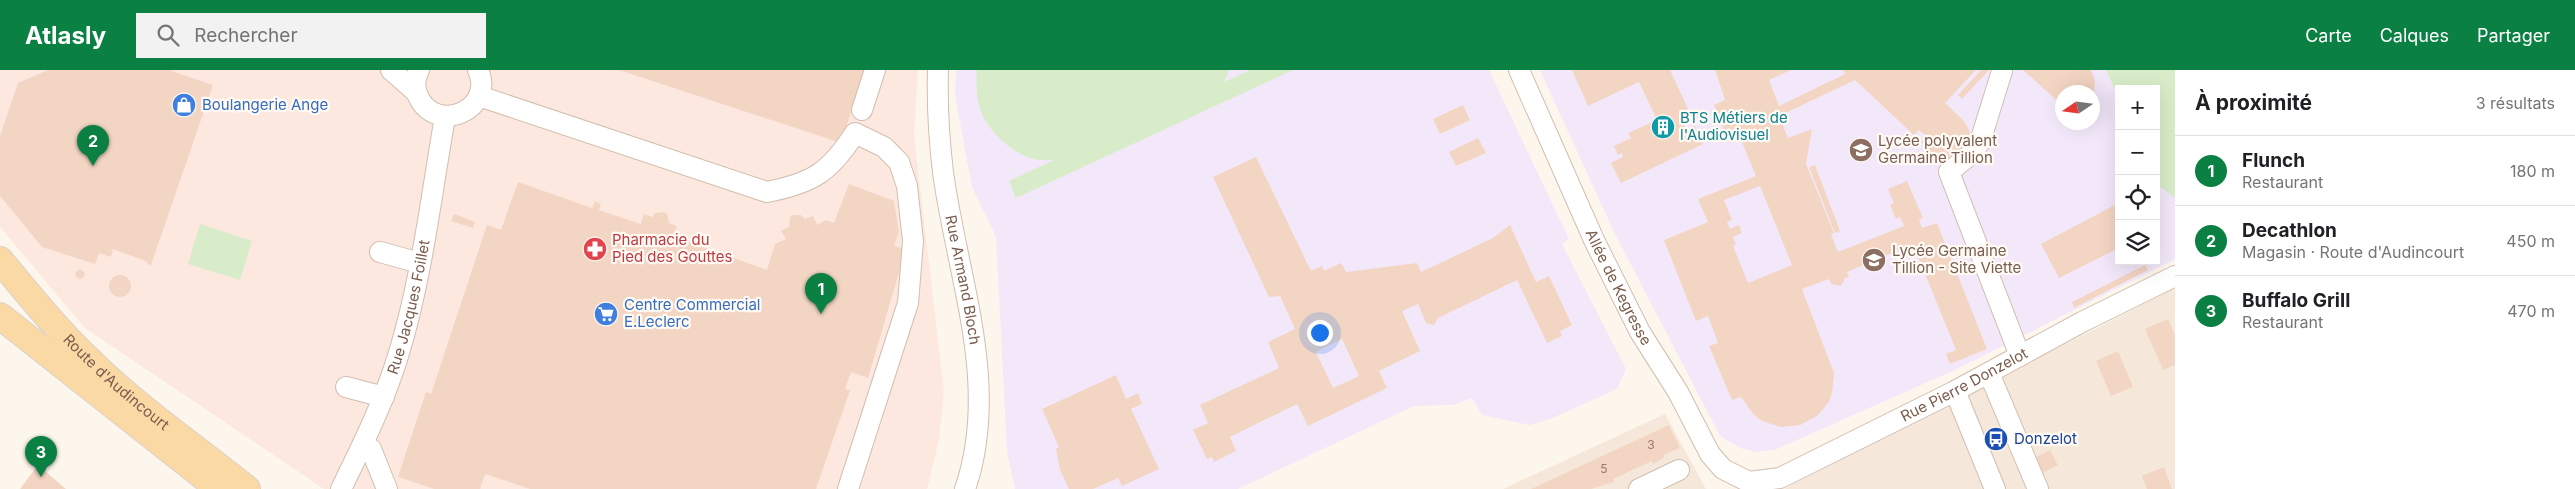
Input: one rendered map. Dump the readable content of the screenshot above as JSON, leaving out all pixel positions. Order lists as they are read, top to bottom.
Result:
{
  "streets": {
    "main road": ["Route d'Audincourt"],
    "street": [
      "Rue Armand Bloch",
      "Allée de Kegresse",
      "Rue Jacques Foillet",
      "Rue Pierre Donzelot"
    ]
  },
  "crossings": [
    ["Allée de Kegresse", "Rue Pierre Donzelot"]
  ],
  "places": {
    "shop": ["Boulangerie Ange"],
    "building": ["BTS Métiers de l'Audiovisuel"],
    "school or university": ["Lycée polyvalent Germaine Tillion", "Lycée Germaine Tillion - Site Viette"],
    "pharmacy": ["Pharmacie du Pied des Gouttes"],
    "supermarket": ["Centre Commercial E.Leclerc"],
    "bus stop": ["Donzelot"]
  },
  "house_numbers": ["3", "5"],
  "north": "left",
  "page": {
    "header": "Atlasly",
    "search": "Rechercher",
    "nav": ["Carte", "Calques", "Partager"],
    "heading": ["À proximité", "3 résultats"],
    "map_buttons": ["+", "−"],
    "pins": ["2", "1", "3"],
    "list": [
      {
        "mark": "1",
        "name": "Flunch",
        "note": "Restaurant",
        "value": "180 m"
      },
      {
        "mark": "2",
        "name": "Decathlon",
        "note": "Magasin · Route d'Audincourt",
        "value": "450 m"
      },
      {
        "mark": "3",
        "name": "Buffalo Grill",
        "note": "Restaurant",
        "value": "470 m"
      }
    ]
  }
}
